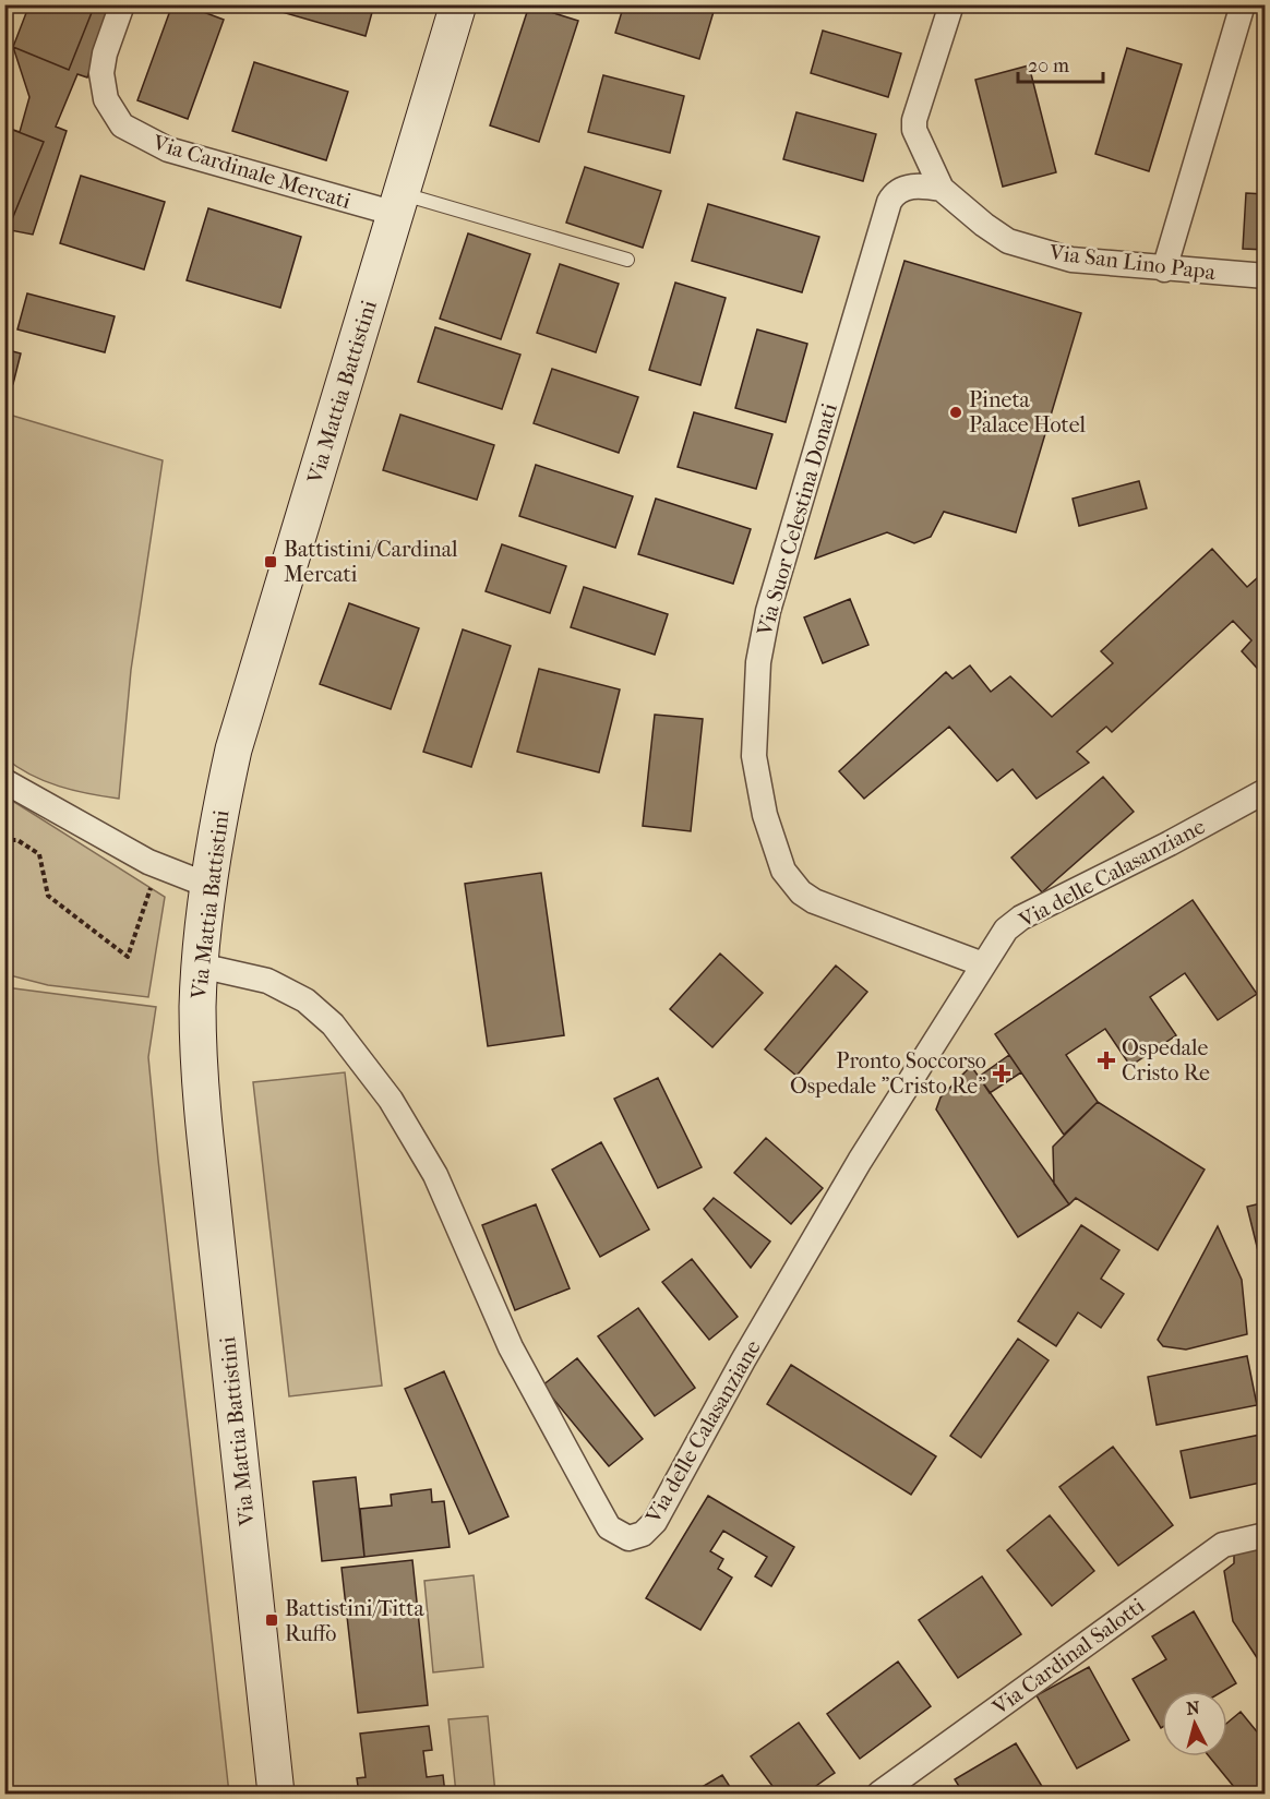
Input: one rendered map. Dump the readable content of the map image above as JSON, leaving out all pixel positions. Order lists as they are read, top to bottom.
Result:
{
  "streets": {
    "main road": ["Via Mattia Battistini"],
    "street": [
      "Via Cardinale Mercati",
      "Via San Lino Papa",
      "Via Suor Celestina Donati",
      "Via delle Calasanziane",
      "Via Cardinal Salotti"
    ]
  },
  "crossings": [
    ["Via Cardinale Mercati", "Via Mattia Battistini"],
    ["Via San Lino Papa", "Via Suor Celestina Donati"],
    ["Via Mattia Battistini", "Via delle Calasanziane"],
    ["Via Suor Celestina Donati", "Via delle Calasanziane"]
  ],
  "places": {
    "other": ["Pineta Palace Hotel"],
    "transit": ["Battistini/Cardinal Mercati", "Battistini/Titta Ruffo"],
    "health": ["Ospedale Cristo Re", "Pronto Soccorso Ospedale \"Cristo Re\""]
  },
  "scale_bar": "20 m",
  "north": "top"
}
